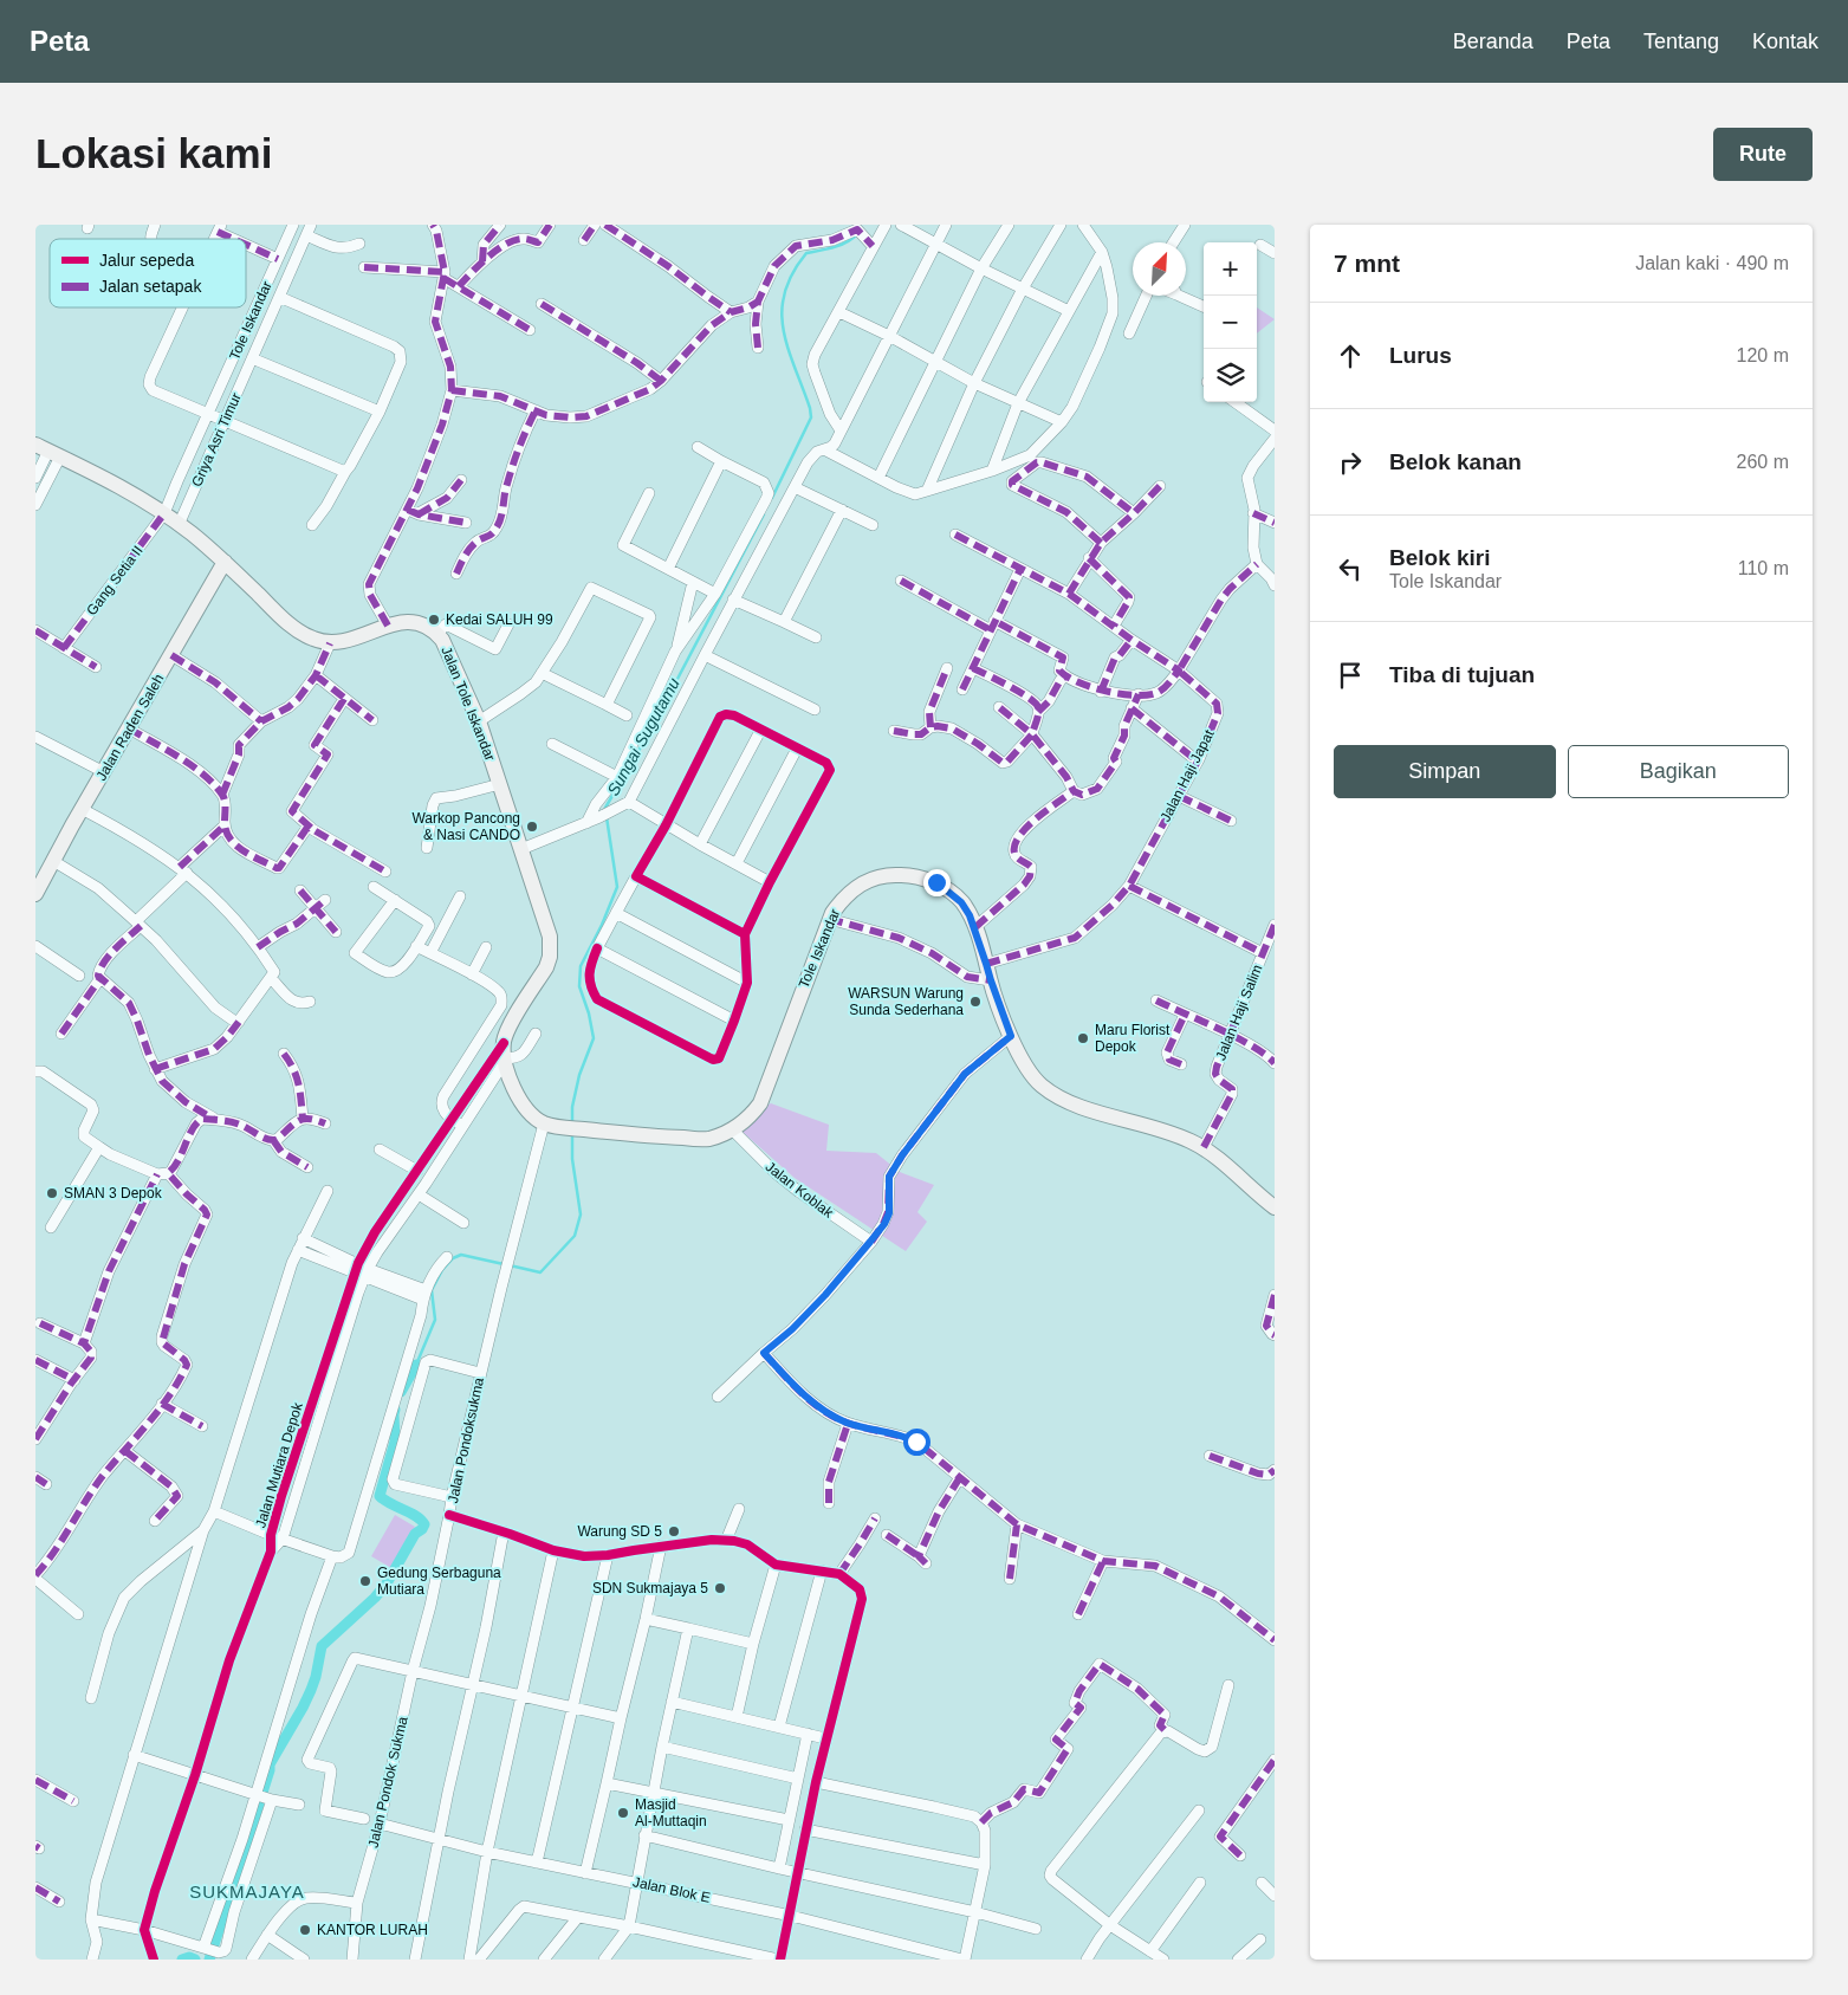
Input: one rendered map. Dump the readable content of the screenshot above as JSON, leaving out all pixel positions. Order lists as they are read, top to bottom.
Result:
{
  "streets": {
    "main road": ["Tole Iskandar", "Jalan Tole Iskandar", "Jalan Raden Saleh"],
    "street": [
      "Griya Asri Timur",
      "Gang Setia II",
      "Jalan Haji Japat",
      "Jalan Haji Salim",
      "Jalan Koblak",
      "Jalan Pondoksukma",
      "Jalan Mutiara Depok",
      "Jalan Pondok Sukma",
      "Jalan Blok E"
    ]
  },
  "crossings": [
    ["Tole Iskandar", "Gang Setia II"],
    ["Tole Iskandar", "Jalan Haji Japat"],
    ["Tole Iskandar", "Jalan Haji Salim"],
    ["Tole Iskandar", "Jalan Koblak"],
    ["Tole Iskandar", "Jalan Pondoksukma"],
    ["Jalan Tole Iskandar", "Jalan Mutiara Depok"],
    ["Jalan Pondoksukma", "Jalan Pondok Sukma"],
    ["Jalan Pondok Sukma", "Jalan Blok E"]
  ],
  "districts": ["SUKMAJAYA"],
  "water": ["Sungai Sugutamu"],
  "places": [
    "Kedai SALUH 99",
    "Warkop Pancong & Nasi CANDO",
    "WARSUN Warung Sunda Sederhana",
    "Maru Florist Depok",
    "SMAN 3 Depok",
    "Warung SD 5",
    "Gedung Serbaguna Mutiara",
    "SDN Sukmajaya 5",
    "Masjid Al-Muttaqin",
    "KANTOR LURAH"
  ],
  "legend": ["Jalur sepeda", "Jalan setapak"],
  "north": "top right",
  "page": {
    "header": "Peta",
    "nav": [
      "Beranda",
      "Peta",
      "Tentang",
      "Kontak"
    ],
    "buttons": [
      "Rute",
      ["Simpan", "Bagikan"]
    ],
    "title": "Lokasi kami",
    "heading": ["7 mnt", "Jalan kaki · 490 m"],
    "map_buttons": ["+", "−"],
    "list": [
      ["Lurus", "120 m"],
      ["Belok kanan", "260 m"],
      ["Belok kiri", "Tole Iskandar", "110 m"],
      "Tiba di tujuan"
    ]
  }
}
